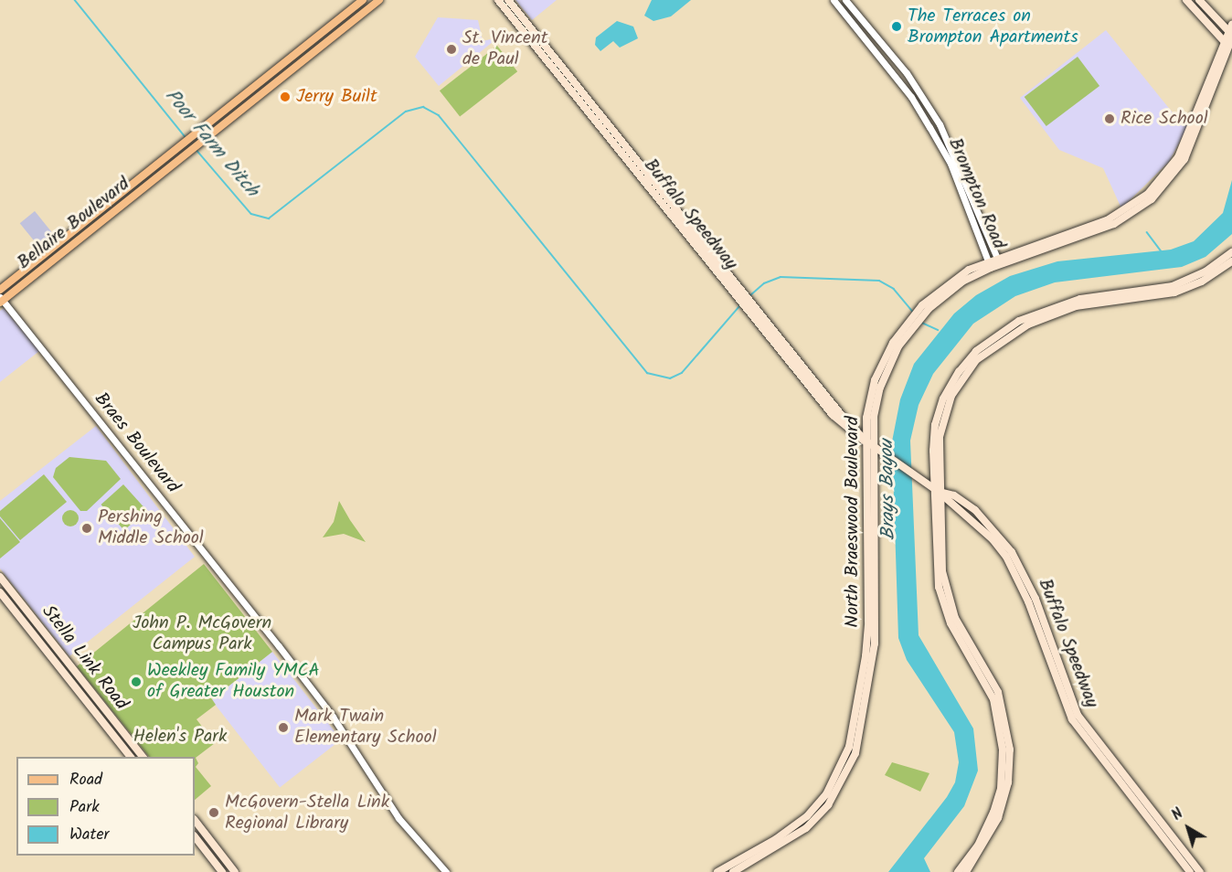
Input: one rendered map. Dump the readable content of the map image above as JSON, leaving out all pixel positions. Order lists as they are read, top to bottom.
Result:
{
  "streets": {
    "main road": [
      "Buffalo Speedway",
      "Bellaire Boulevard",
      "North Braeswood Boulevard",
      "Stella Link Road"
    ],
    "street": ["Brompton Road", "Braes Boulevard"]
  },
  "crossings": [
    ["Brompton Road", "North Braeswood Boulevard"],
    ["Buffalo Speedway", "North Braeswood Boulevard"],
    ["Bellaire Boulevard", "Braes Boulevard"]
  ],
  "water": ["Poor Farm Ditch", "Brays Bayou"],
  "parks": ["John P. McGovern Campus Park", "Helen's Park"],
  "places": [
    "The Terraces on Brompton Apartments",
    "St. Vincent de Paul",
    "Jerry Built",
    "Rice School",
    "Pershing Middle School",
    "Weekley Family YMCA of Greater Houston",
    "Mark Twain Elementary School",
    "McGovern-Stella Link Regional Library"
  ],
  "legend": ["Road", "Park", "Water"],
  "north": "top left"
}
